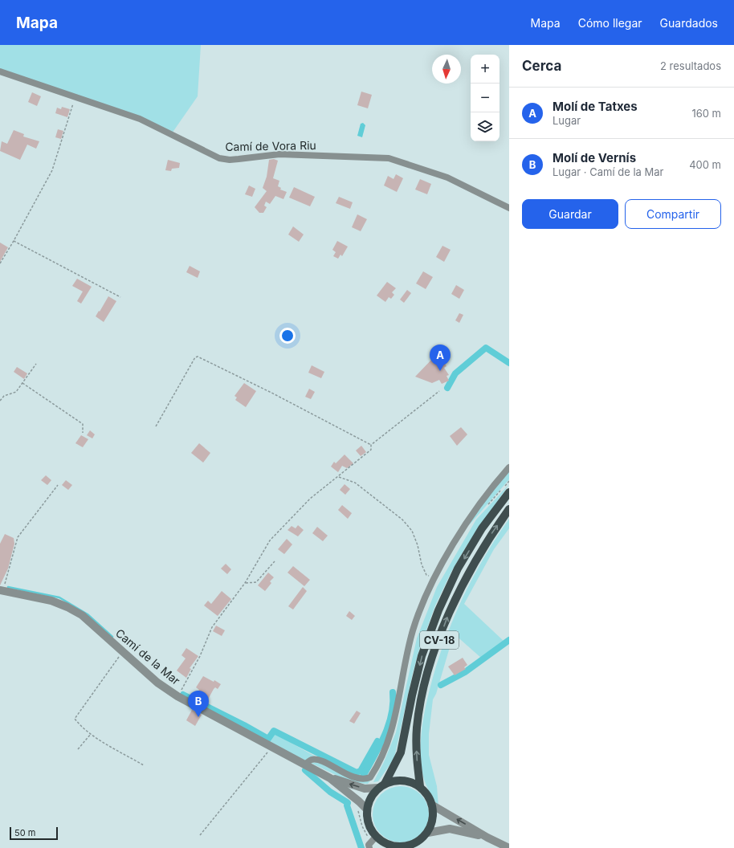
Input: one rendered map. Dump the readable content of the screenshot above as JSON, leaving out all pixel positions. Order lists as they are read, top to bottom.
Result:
{
  "streets": {
    "main road": ["CV-18"],
    "street": ["Camí de Vora Riu", "Camí de la Mar"]
  },
  "crossings": [
    ["CV-18", "Camí de la Mar"]
  ],
  "scale_bar": "50 m",
  "north": "bottom",
  "page": {
    "header": "Mapa",
    "nav": ["Mapa", "Cómo llegar", "Guardados"],
    "heading": ["Cerca", "2 resultados"],
    "map_buttons": ["+", "−"],
    "list": [
      {
        "mark": "A",
        "name": "Molí de Tatxes",
        "note": "Lugar",
        "value": "160 m"
      },
      {
        "mark": "B",
        "name": "Molí de Vernís",
        "note": "Lugar · Camí de la Mar",
        "value": "400 m"
      }
    ],
    "buttons": ["Guardar", "Compartir"],
    "pins": ["A", "B"],
    "scale": "50 m"
  }
}
